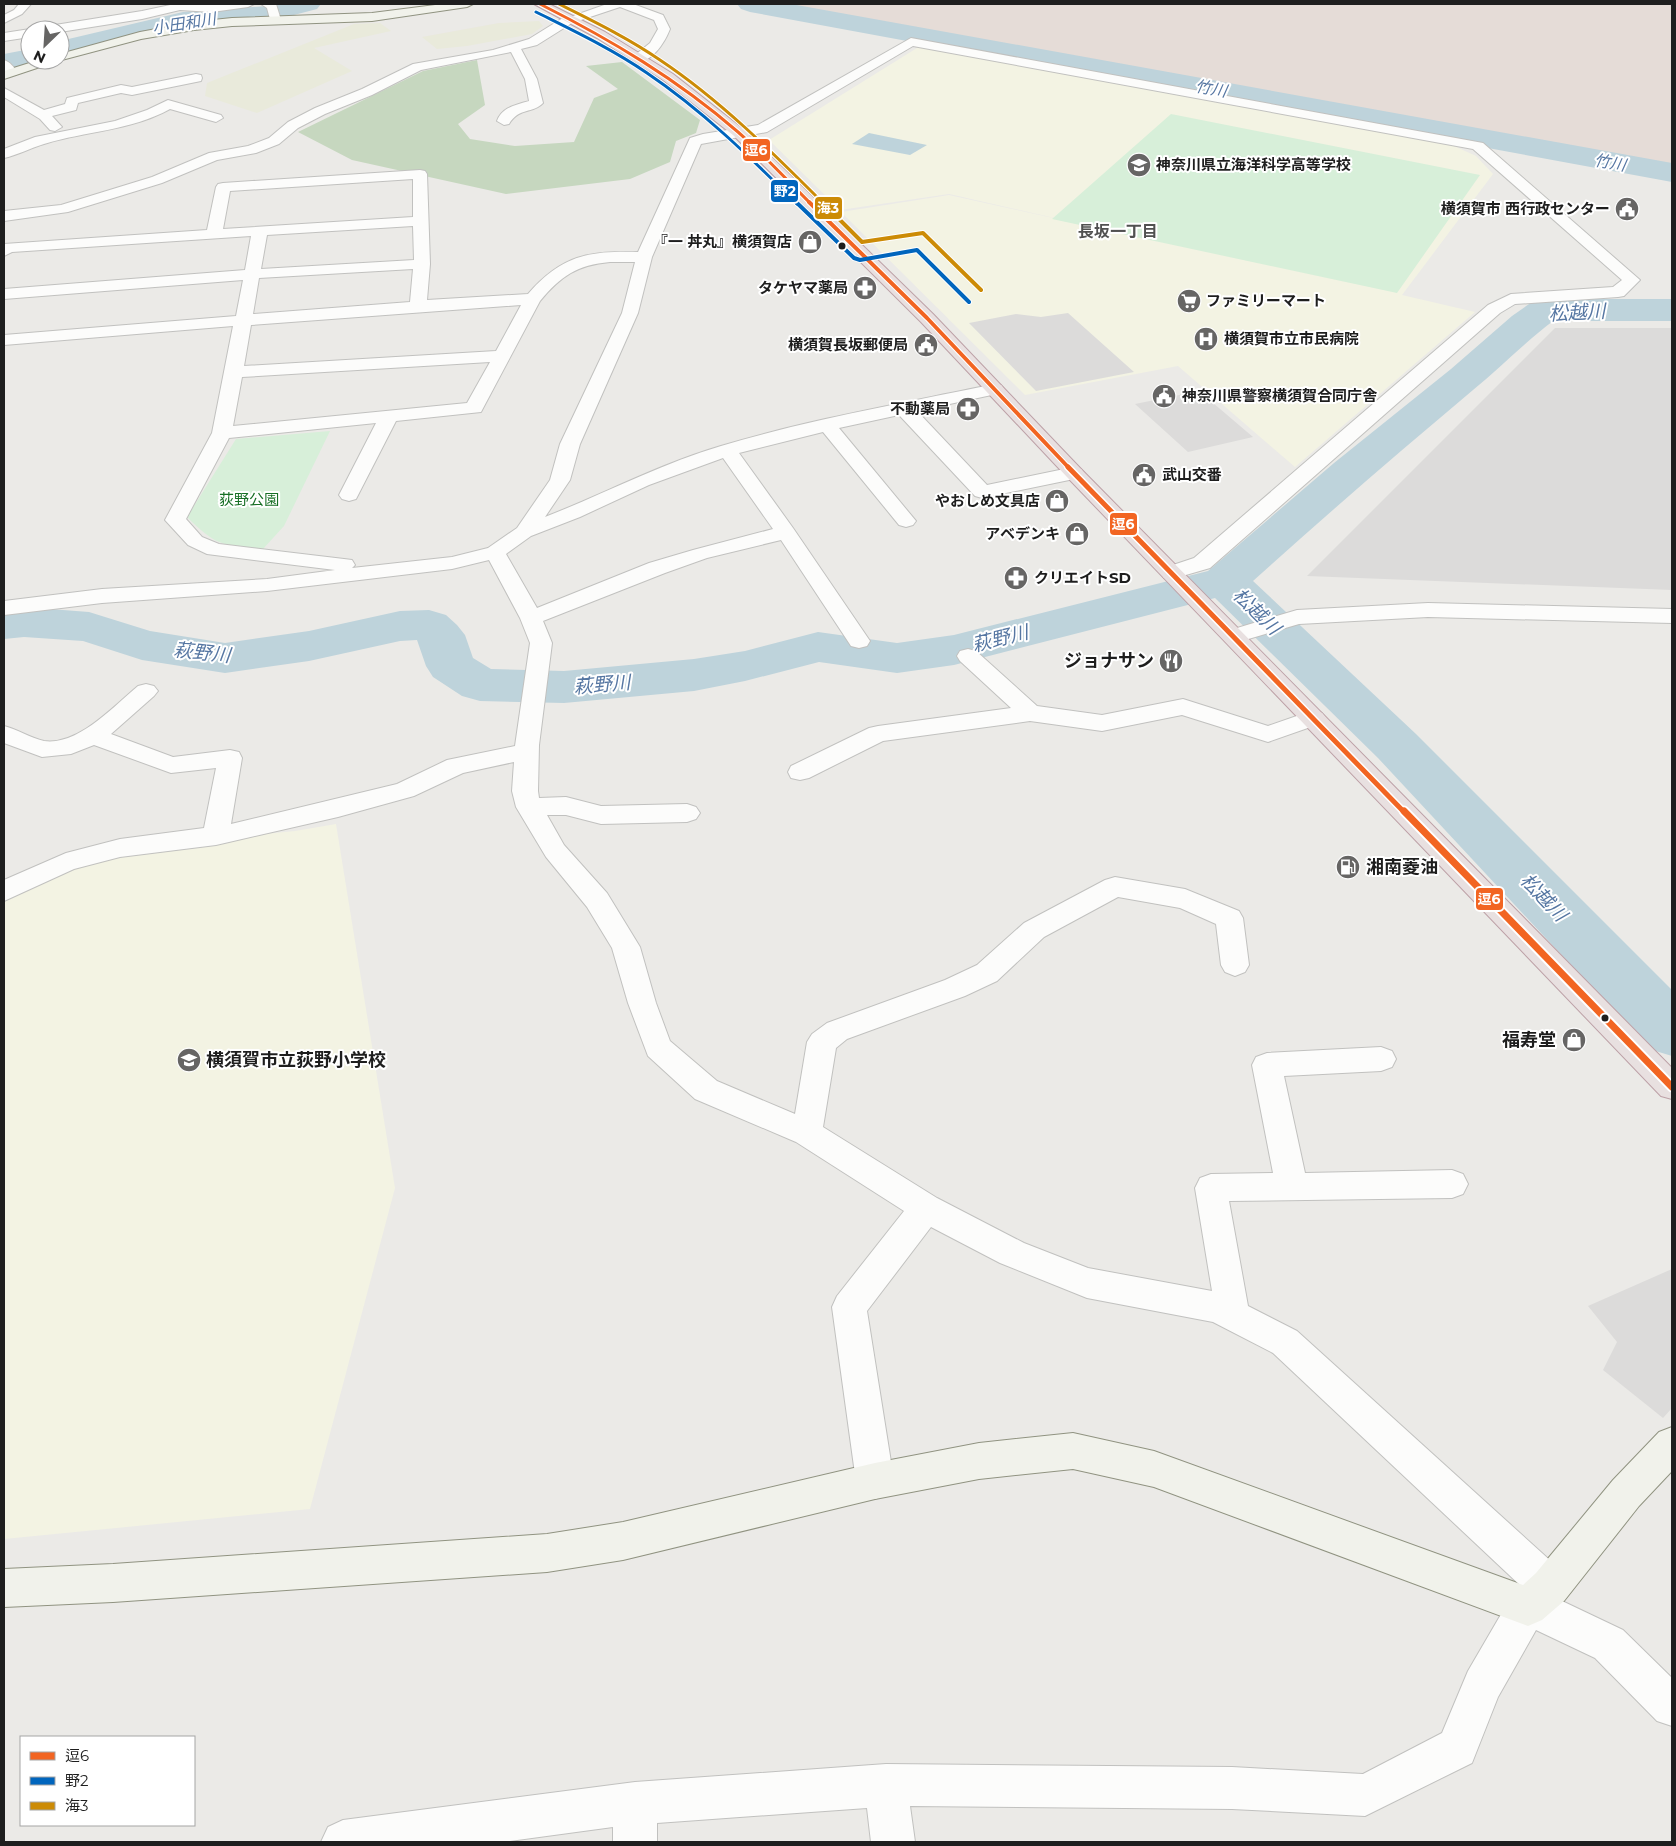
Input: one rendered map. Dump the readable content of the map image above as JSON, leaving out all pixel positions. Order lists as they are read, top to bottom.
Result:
{
  "districts": ["長坂一丁目"],
  "water": [
    "小田和川",
    "竹川",
    "松越川",
    "萩野川"
  ],
  "parks": ["荻野公園"],
  "places": {
    "school or university": ["神奈川県立海洋科学高等学校", "横須賀市立荻野小学校"],
    "public building": [
      "横須賀市 西行政センター",
      "横須賀長坂郵便局",
      "神奈川県警察横須賀合同庁舎",
      "武山交番"
    ],
    "shop": [
      "『一 丼丸』横須賀店",
      "やおしめ文具店",
      "アベデンキ",
      "福寿堂"
    ],
    "pharmacy": ["タケヤマ薬局", "不動薬局", "クリエイトSD"],
    "supermarket": ["ファミリーマート"],
    "hospital": ["横須賀市立市民病院"],
    "restaurant": ["ジョナサン"],
    "fuel station": ["湘南菱油"]
  },
  "lines": ["transit line 逗6", "transit line 海3", "transit line 野2"],
  "legend": ["逗6", "野2", "海3"],
  "north": "bottom left"
}
